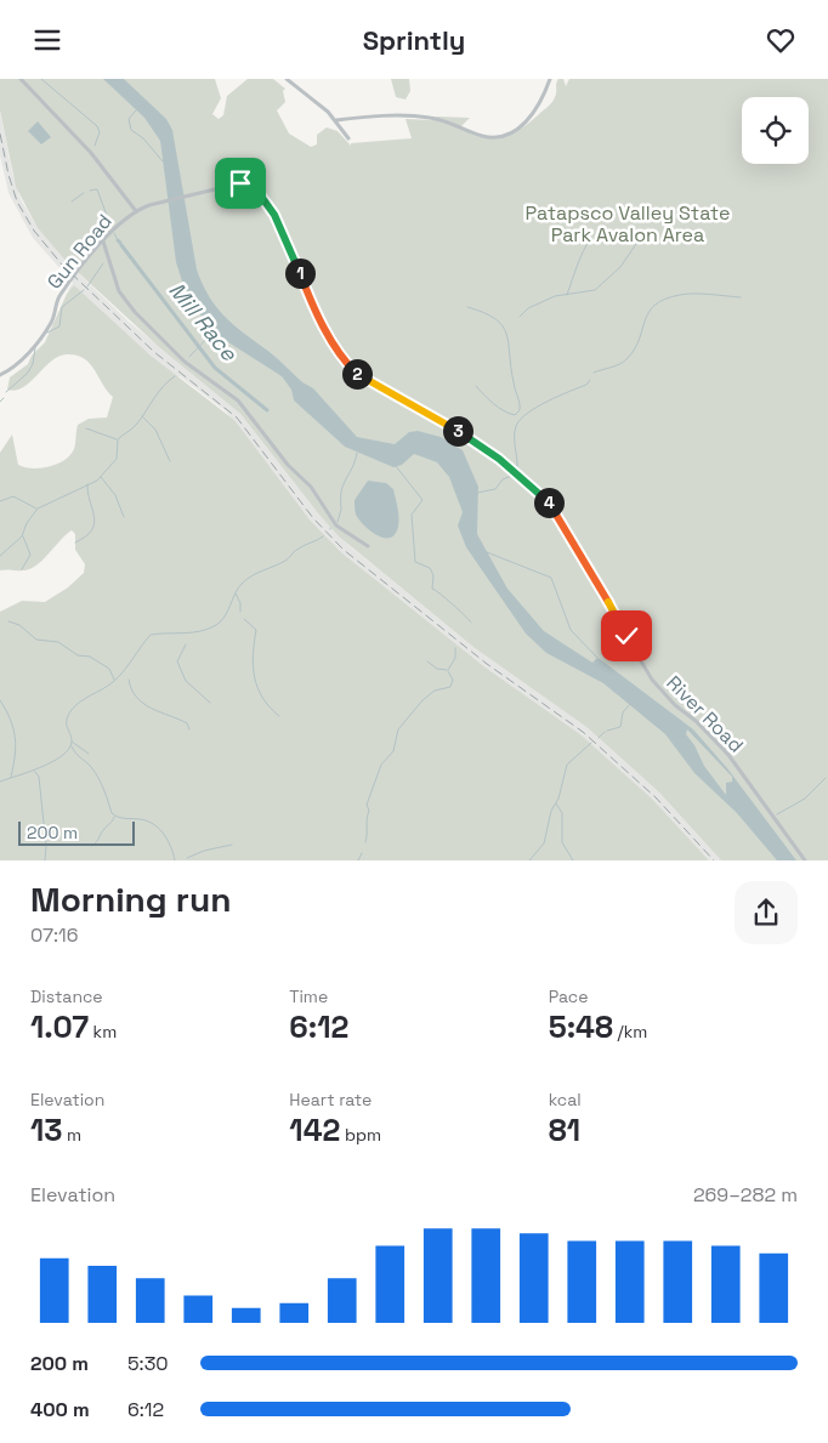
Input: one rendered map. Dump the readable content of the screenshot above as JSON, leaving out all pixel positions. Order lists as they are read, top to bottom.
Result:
{
  "streets": {
    "street": ["Gun Road", "River Road"]
  },
  "crossings": [
    ["Gun Road", "River Road"]
  ],
  "water": ["Mill Race"],
  "parks": ["Patapsco Valley State Park Avalon Area"],
  "scale_bar": "200 m",
  "page": {
    "header": "Sprintly",
    "pins": [
      "1",
      "2",
      "3",
      "4"
    ],
    "scale": "200 m",
    "heading": ["Morning run", "07:16"],
    "stats": [
      ["Distance", "1.07 km"],
      ["Time", "6:12"],
      ["Pace", "5:48 /km"],
      ["Elevation", "13 m"],
      ["Heart rate", "142 bpm"],
      ["kcal", "81"]
    ],
    "chart": ["Elevation", "269–282 m"],
    "list": [
      {
        "name": "200 m",
        "note": "5:30"
      },
      {
        "name": "400 m",
        "note": "6:12"
      }
    ]
  }
}
